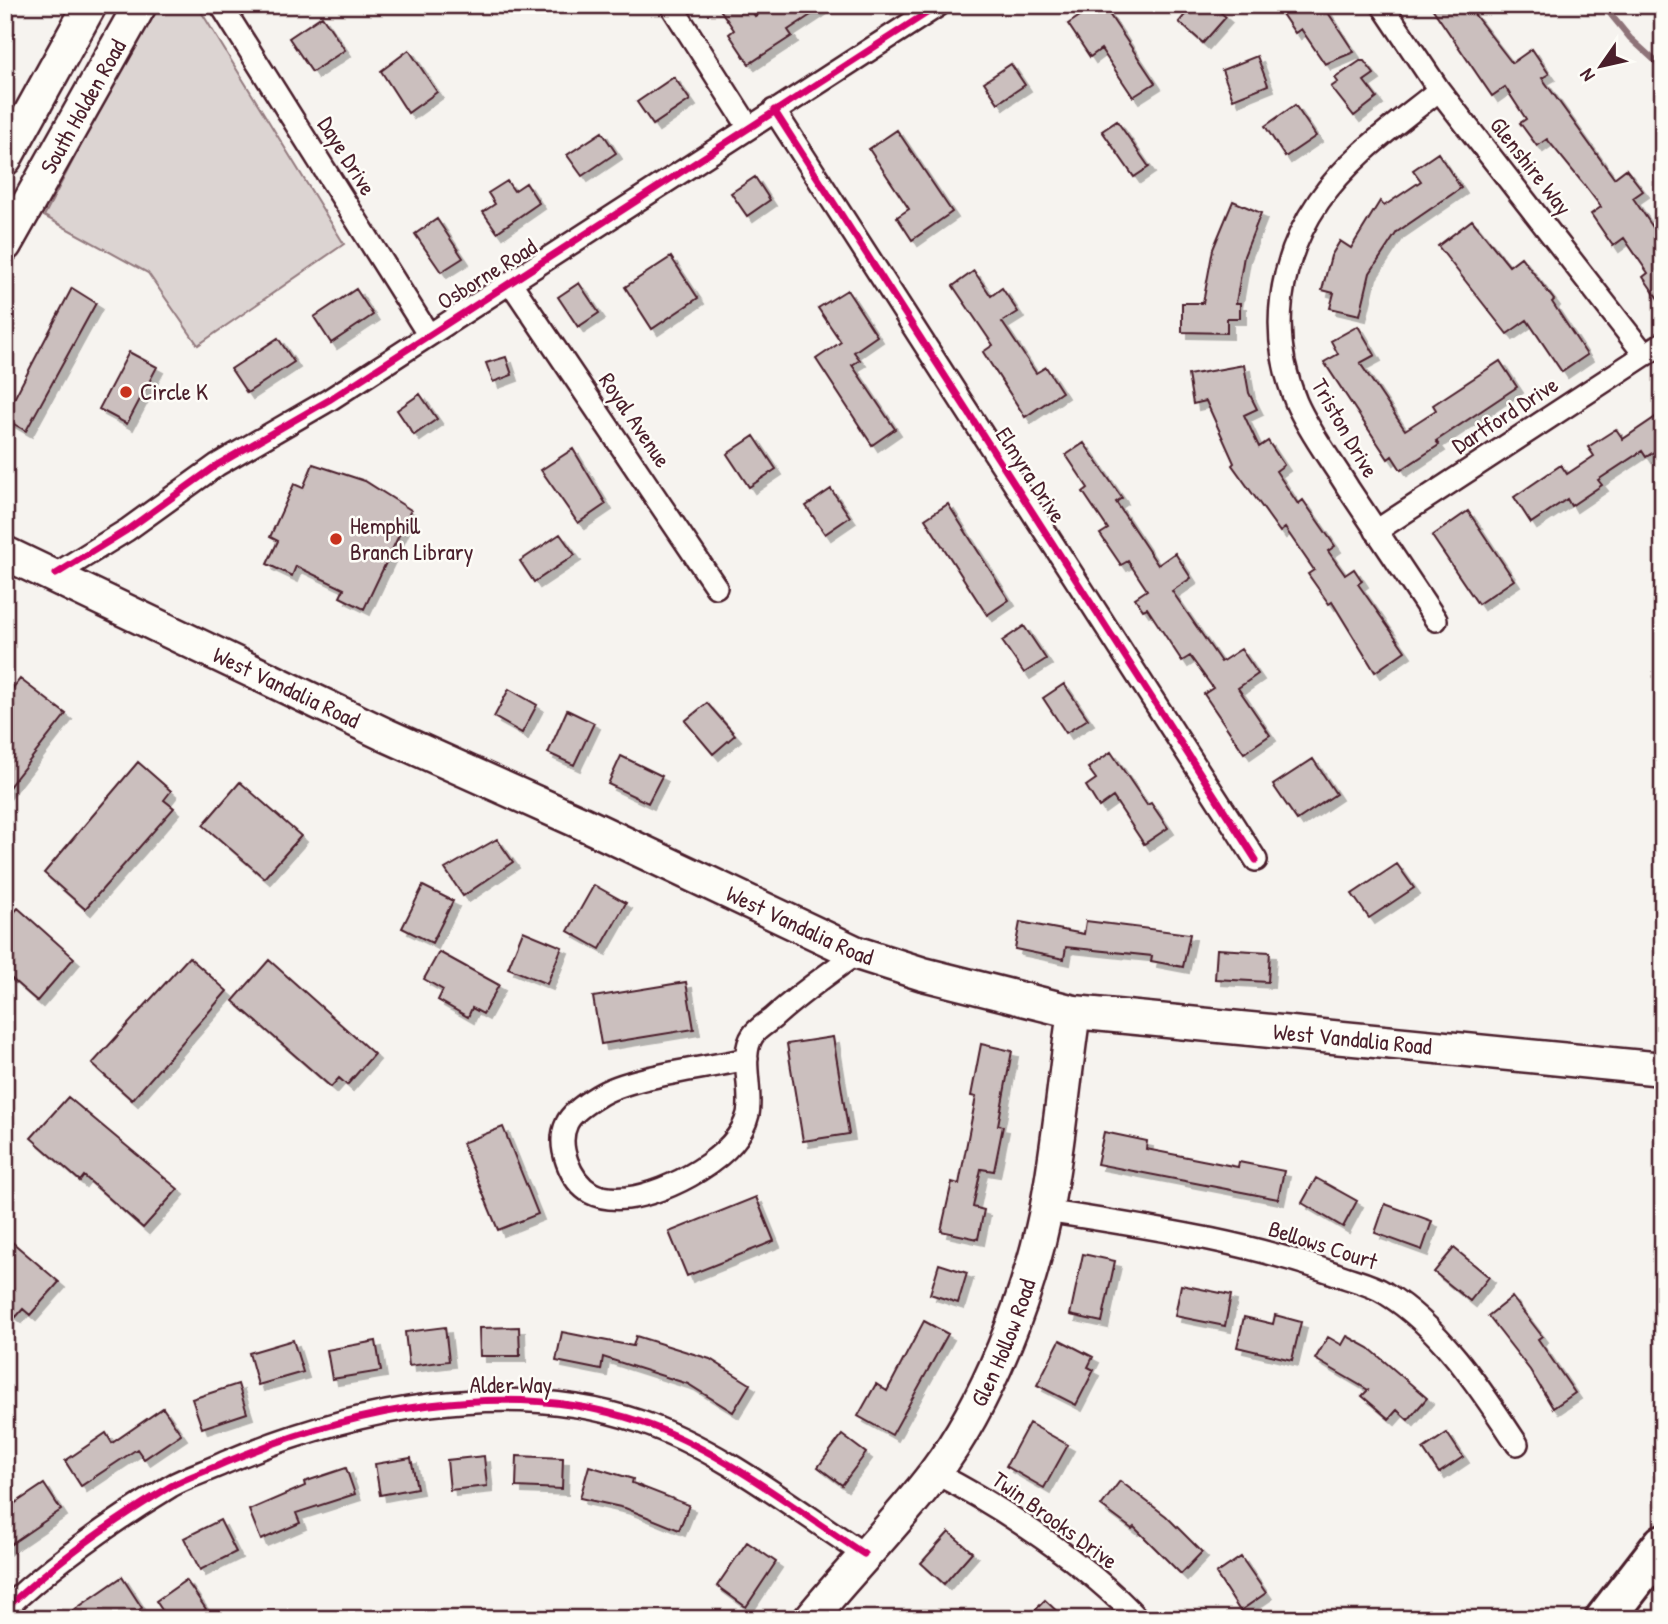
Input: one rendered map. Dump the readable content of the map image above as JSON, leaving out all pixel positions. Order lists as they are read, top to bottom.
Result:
{
  "streets": {
    "main road": ["South Holden Road", "West Vandalia Road", "Glen Hollow Road"],
    "street": [
      "Daye Drive",
      "Glenshire Way",
      "Osborne Road",
      "Dartford Drive",
      "Royal Avenue",
      "Triston Drive",
      "Elmyra Drive",
      "Bellows Court",
      "Alder Way",
      "Twin Brooks Drive"
    ]
  },
  "crossings": [
    ["Daye Drive", "Osborne Road"],
    ["Glenshire Way", "Dartford Drive"],
    ["Glenshire Way", "Triston Drive"],
    ["Osborne Road", "Royal Avenue"],
    ["Osborne Road", "Elmyra Drive"],
    ["Osborne Road", "West Vandalia Road"],
    ["Dartford Drive", "Triston Drive"],
    ["West Vandalia Road", "Glen Hollow Road"],
    ["Bellows Court", "Glen Hollow Road"],
    ["Glen Hollow Road", "Alder Way"],
    ["Glen Hollow Road", "Twin Brooks Drive"]
  ],
  "places": ["Circle K", "Hemphill Branch Library"],
  "north": "bottom left"
}
